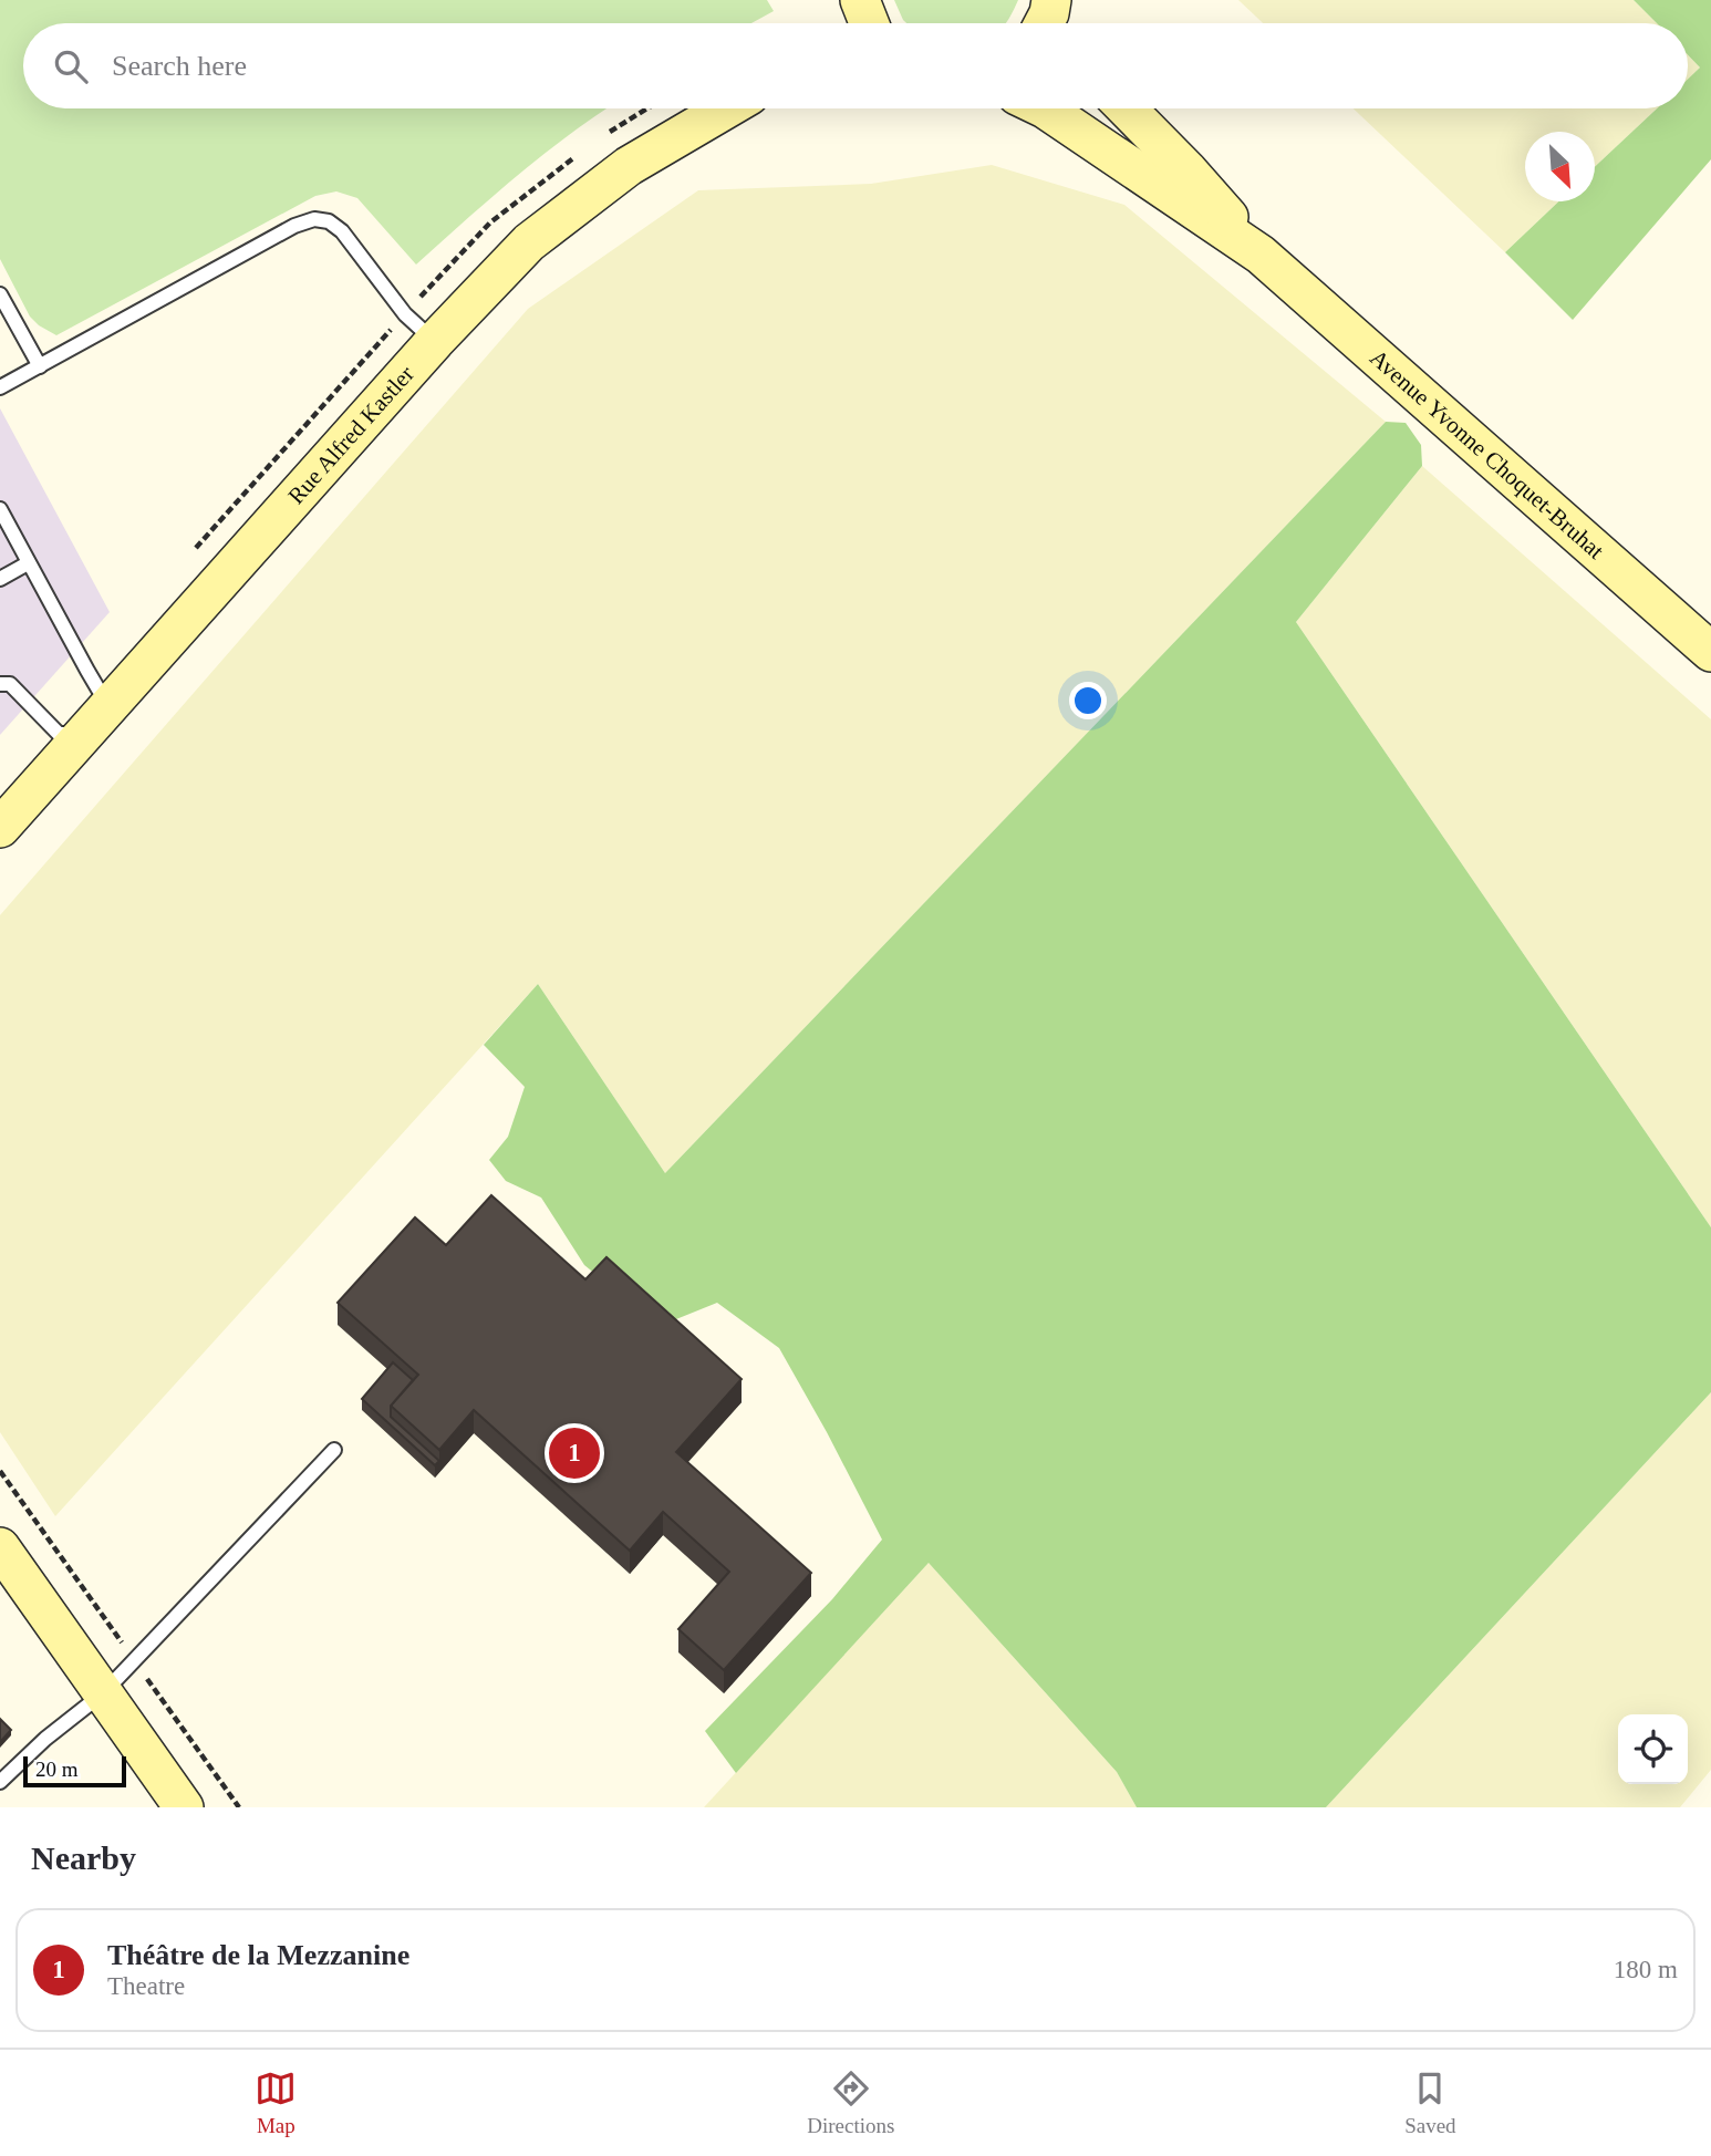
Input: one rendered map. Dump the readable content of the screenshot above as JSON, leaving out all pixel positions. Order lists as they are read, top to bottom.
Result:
{
  "streets": {
    "street": ["Rue Alfred Kastler", "Avenue Yvonne Choquet-Bruhat"]
  },
  "scale_bar": "20 m",
  "north": "bottom right",
  "page": {
    "search": "Search here",
    "pins": "1",
    "scale": "20 m",
    "heading": "Nearby",
    "list": [
      {
        "mark": "1",
        "name": "Théâtre de la Mezzanine",
        "note": "Theatre",
        "value": "180 m"
      }
    ],
    "nav": ["Map", "Directions", "Saved"]
  }
}
